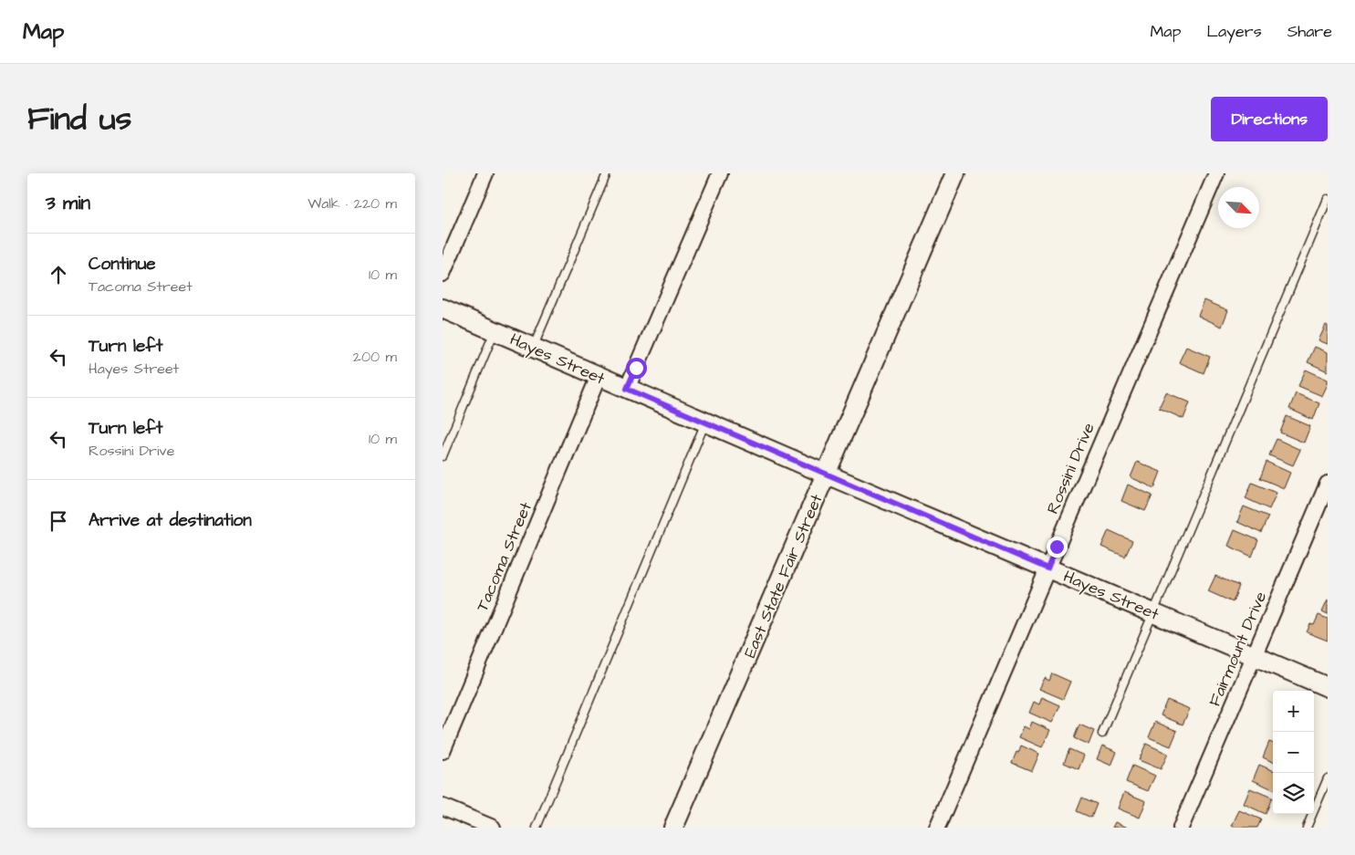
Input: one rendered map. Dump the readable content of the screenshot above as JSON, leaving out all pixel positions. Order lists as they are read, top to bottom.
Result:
{
  "streets": {
    "street": [
      "Hayes Street",
      "Rossini Drive",
      "Tacoma Street",
      "East State Fair Street",
      "Fairmount Drive"
    ]
  },
  "crossings": [
    ["Hayes Street", "Rossini Drive"],
    ["Hayes Street", "Tacoma Street"],
    ["Hayes Street", "East State Fair Street"],
    ["Hayes Street", "Fairmount Drive"]
  ],
  "north": "bottom right",
  "page": {
    "header": "Map",
    "nav": ["Map", "Layers", "Share"],
    "title": "Find us",
    "buttons": "Directions",
    "heading": ["3 min", "Walk · 220 m"],
    "list": [
      ["Continue", "Tacoma Street", "10 m"],
      ["Turn left", "Hayes Street", "200 m"],
      ["Turn left", "Rossini Drive", "10 m"],
      "Arrive at destination"
    ],
    "map_buttons": ["+", "−"]
  }
}
